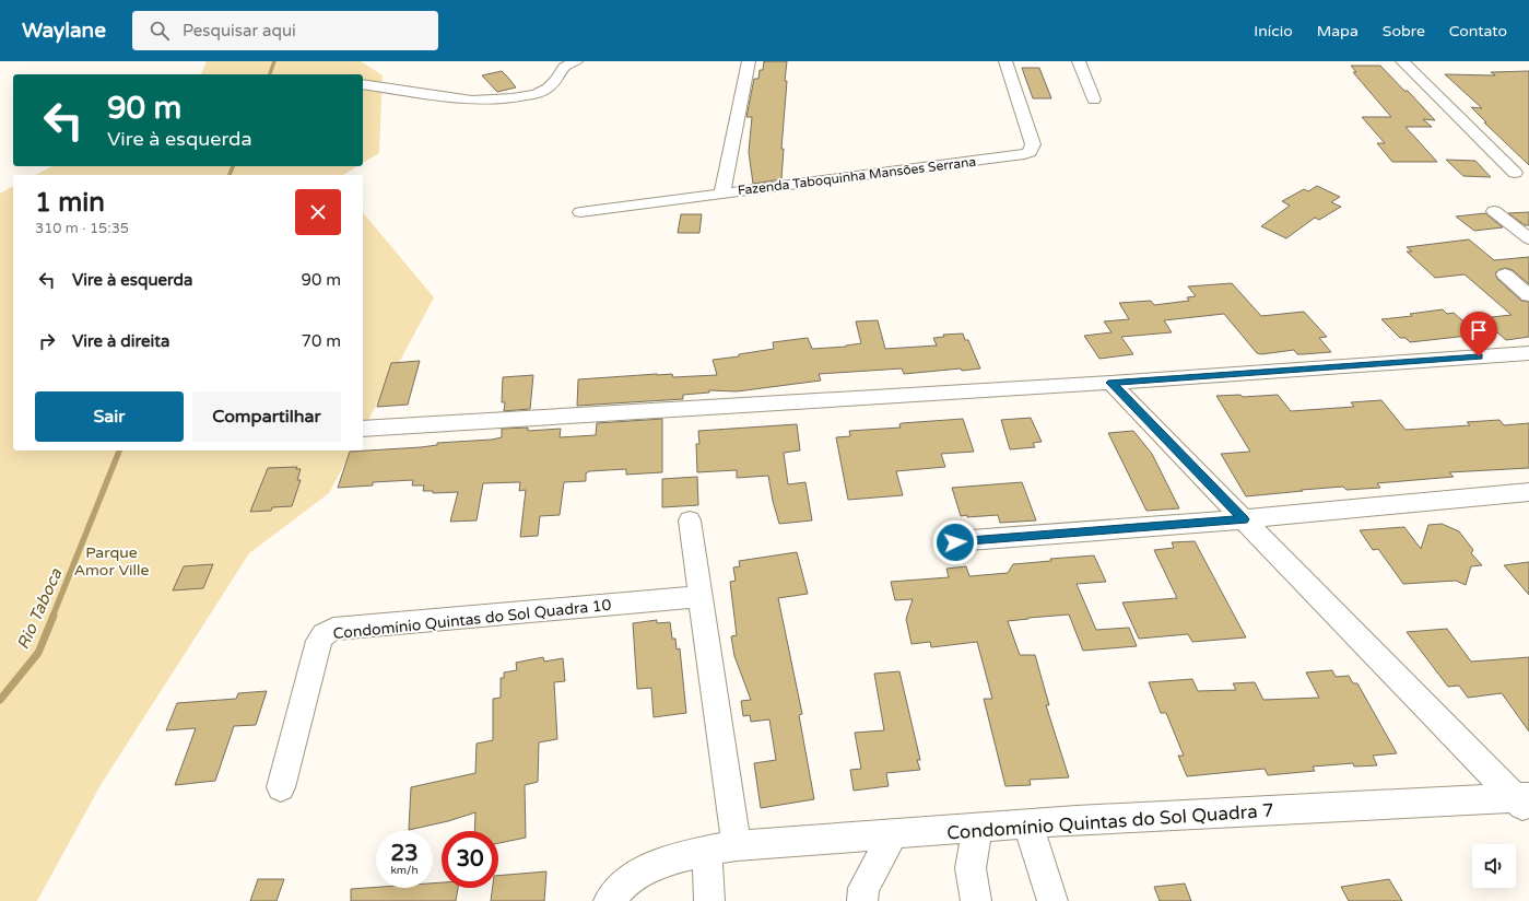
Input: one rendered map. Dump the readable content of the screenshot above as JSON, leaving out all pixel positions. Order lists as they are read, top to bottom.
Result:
{
  "streets": {
    "street": ["Fazenda Taboquinha Mansões Serrana", "Condomínio Quintas do Sol Quadra 10", "Condomínio Quintas do Sol Quadra 7"]
  },
  "water": ["Rio Taboca"],
  "parks": ["Parque Amor Ville"],
  "page": {
    "header": "Waylane",
    "search": "Pesquisar aqui",
    "nav": [
      "Início",
      "Mapa",
      "Sobre",
      "Contato"
    ],
    "turn": ["90 m", "Vire à esquerda"],
    "heading": ["1 min", "310 m · 15:35"],
    "list": [
      {
        "name": "Vire à esquerda",
        "value": "90 m"
      },
      {
        "name": "Vire à direita",
        "value": "70 m"
      }
    ],
    "buttons": ["Sair", "Compartilhar"],
    "speed": "23 km/h",
    "limit": "30"
  }
}
